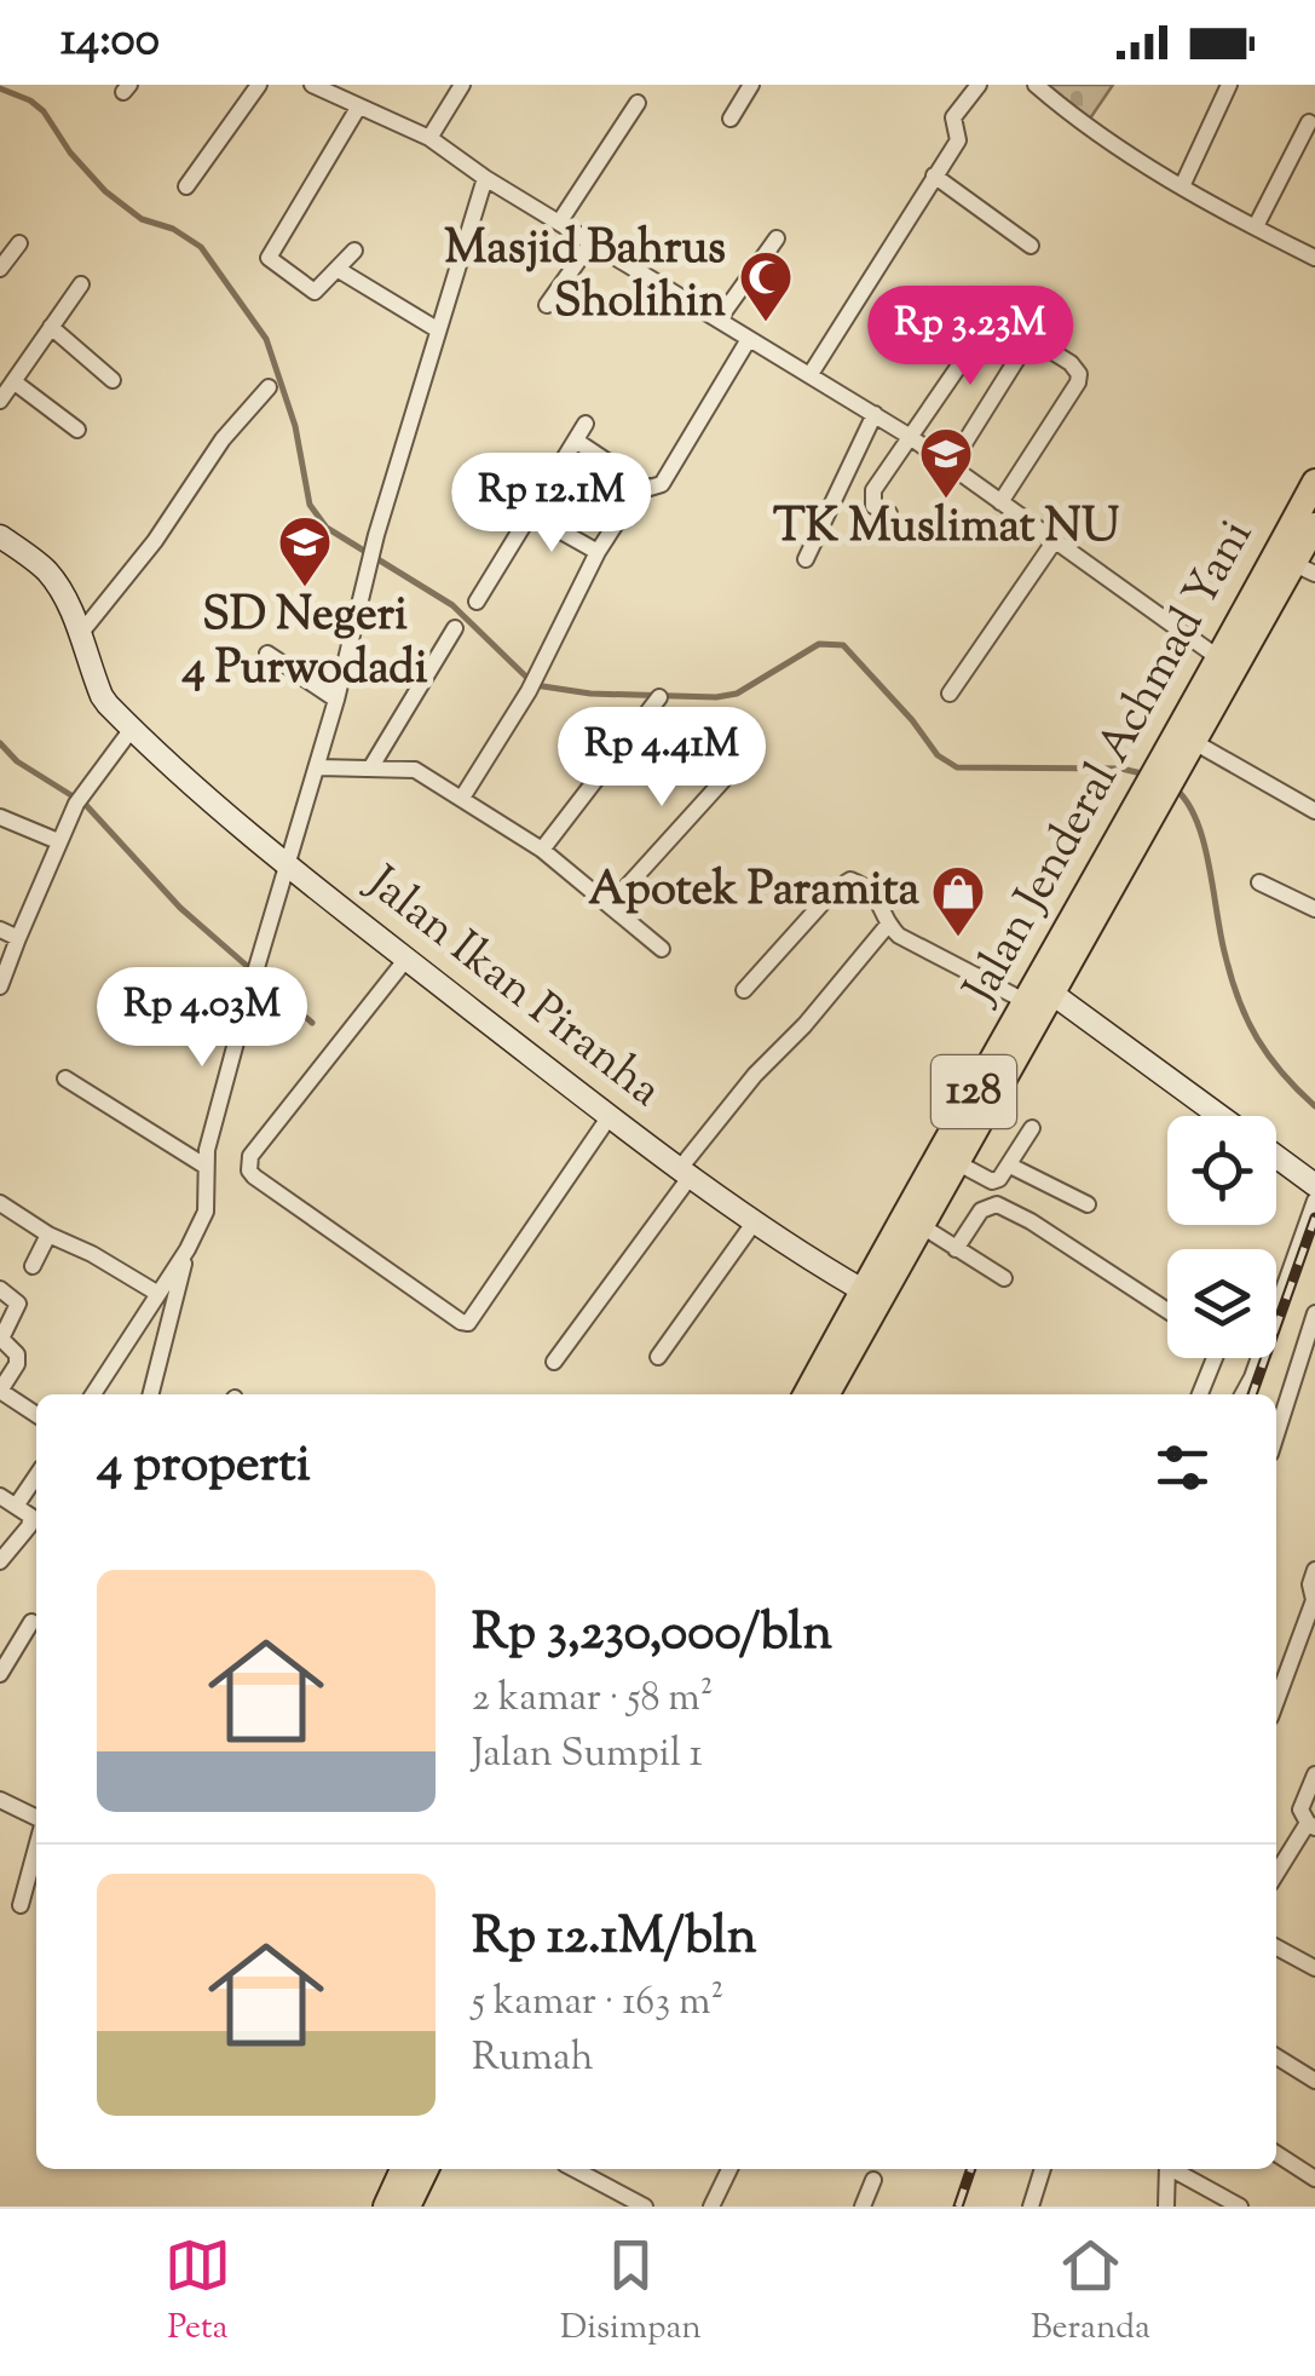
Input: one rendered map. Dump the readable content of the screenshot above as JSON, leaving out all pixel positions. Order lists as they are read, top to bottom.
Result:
{
  "streets": {
    "main road": ["Jalan Jenderal Achmad Yani", "128"],
    "street": ["Jalan Ikan Piranha"]
  },
  "crossings": [
    ["Jalan Jenderal Achmad Yani", "Jalan Ikan Piranha"]
  ],
  "places": {
    "mosque": ["Masjid Bahrus Sholihin"],
    "school or university": ["TK Muslimat NU", "SD Negeri 4 Purwodadi"],
    "shop": ["Apotek Paramita"]
  },
  "page": {
    "status": "14:00",
    "price": [
      "Rp 3.23M",
      "Rp 12.1M",
      "Rp 4.41M",
      "Rp 4.03M"
    ],
    "heading": "4 properti",
    "list": [
      {
        "name": "Rp 3,230,000/bln",
        "note": "2 kamar · 58 m² · Jalan Sumpil 1"
      },
      {
        "name": "Rp 12.1M/bln",
        "note": "5 kamar · 163 m² · Rumah"
      }
    ],
    "tabs": ["Peta", "Disimpan", "Beranda"]
  }
}
